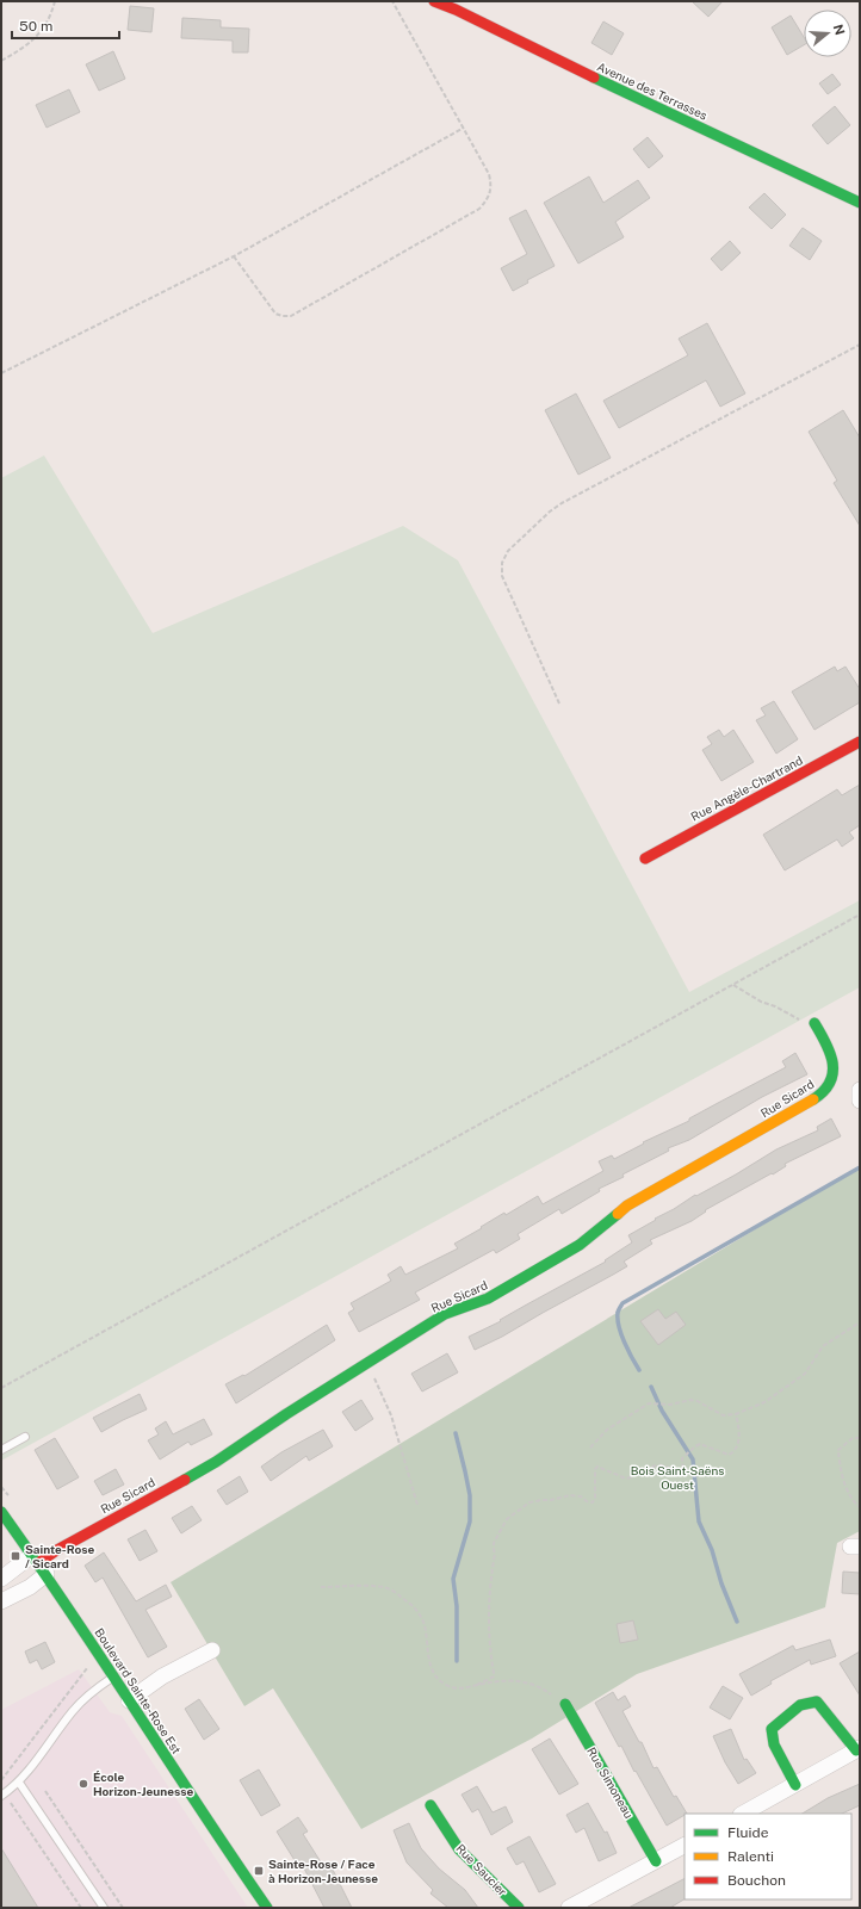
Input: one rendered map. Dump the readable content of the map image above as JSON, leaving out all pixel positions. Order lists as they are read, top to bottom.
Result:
{
  "streets": {
    "street": [
      "Avenue des Terrasses",
      "Rue Angèle-Chartrand",
      "Rue Sicard",
      "Boulevard Sainte-Rose Est",
      "Rue Simoneau",
      "Rue Saucier"
    ]
  },
  "crossings": [
    ["Rue Sicard", "Boulevard Sainte-Rose Est"]
  ],
  "parks": ["Bois Saint-Saëns Ouest"],
  "places": {
    "transit": ["Sainte-Rose / Sicard", "Sainte-Rose / Face à Horizon-Jeunesse"],
    "other": ["École Horizon-Jeunesse"]
  },
  "legend": ["Fluide", "Ralenti", "Bouchon"],
  "scale_bar": "50 m",
  "north": "right"
}
